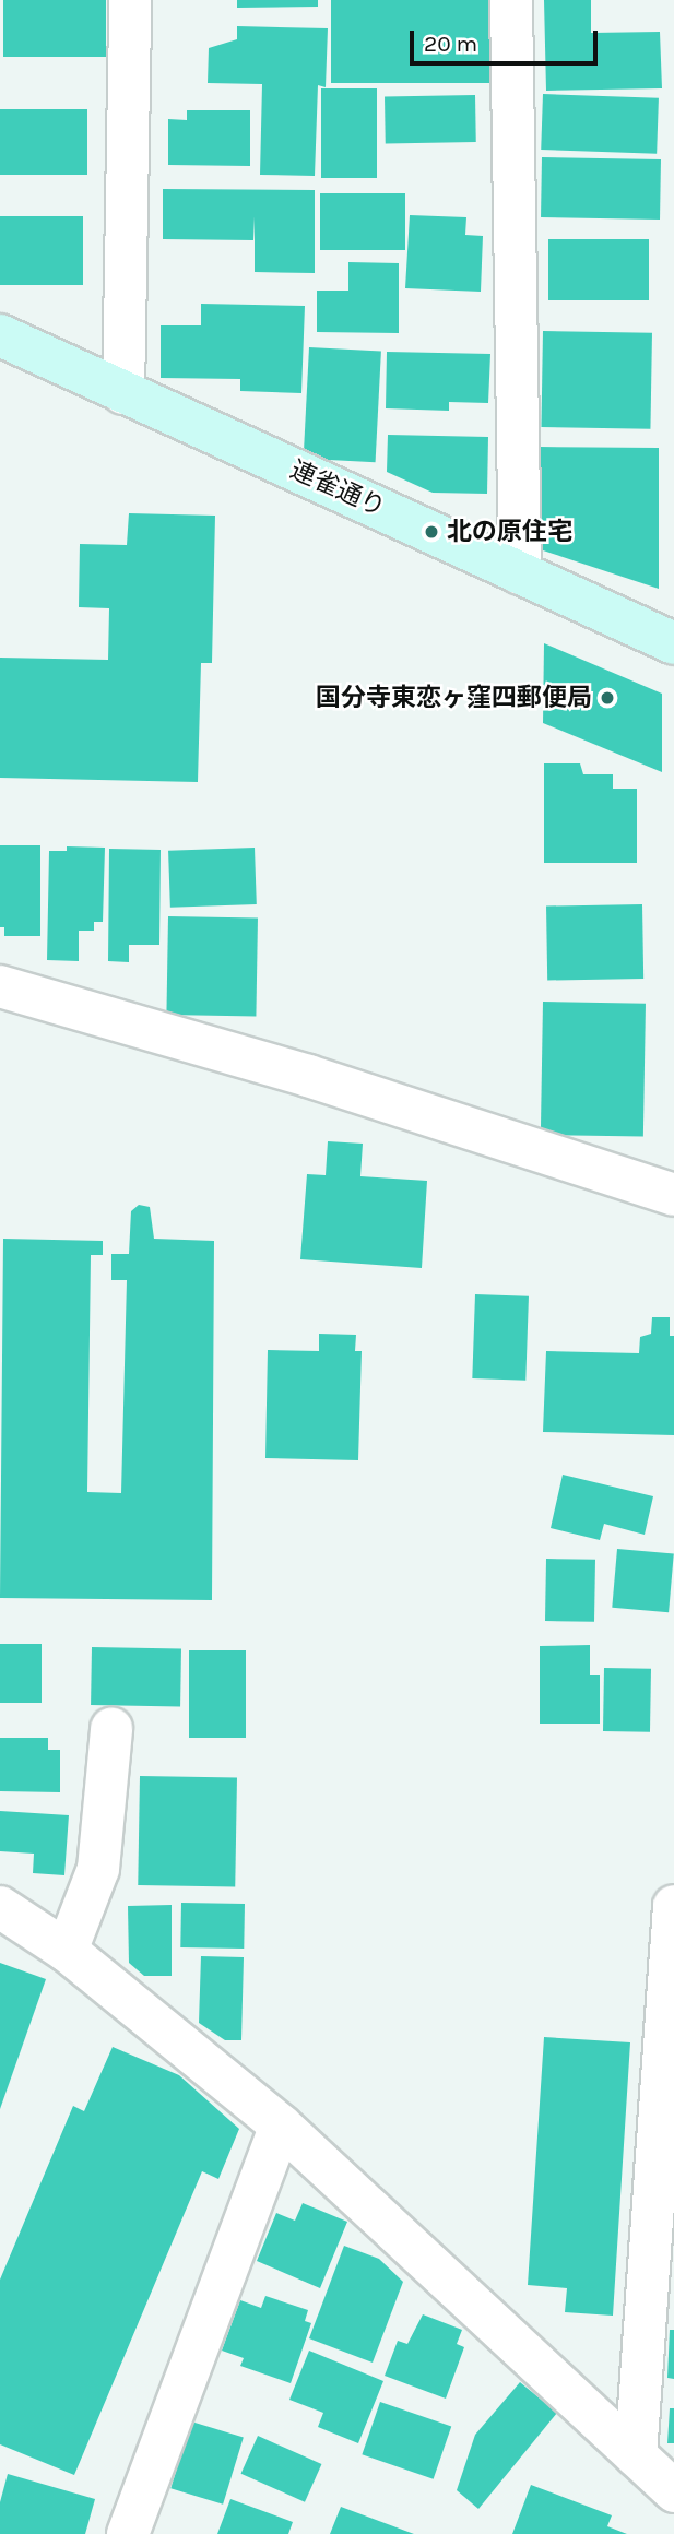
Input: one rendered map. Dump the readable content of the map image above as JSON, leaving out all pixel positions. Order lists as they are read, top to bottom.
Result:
{
  "streets": {
    "main road": ["連雀通り"]
  },
  "places": ["北の原住宅", "国分寺東恋ヶ窪四郵便局"],
  "scale_bar": "20 m"
}
